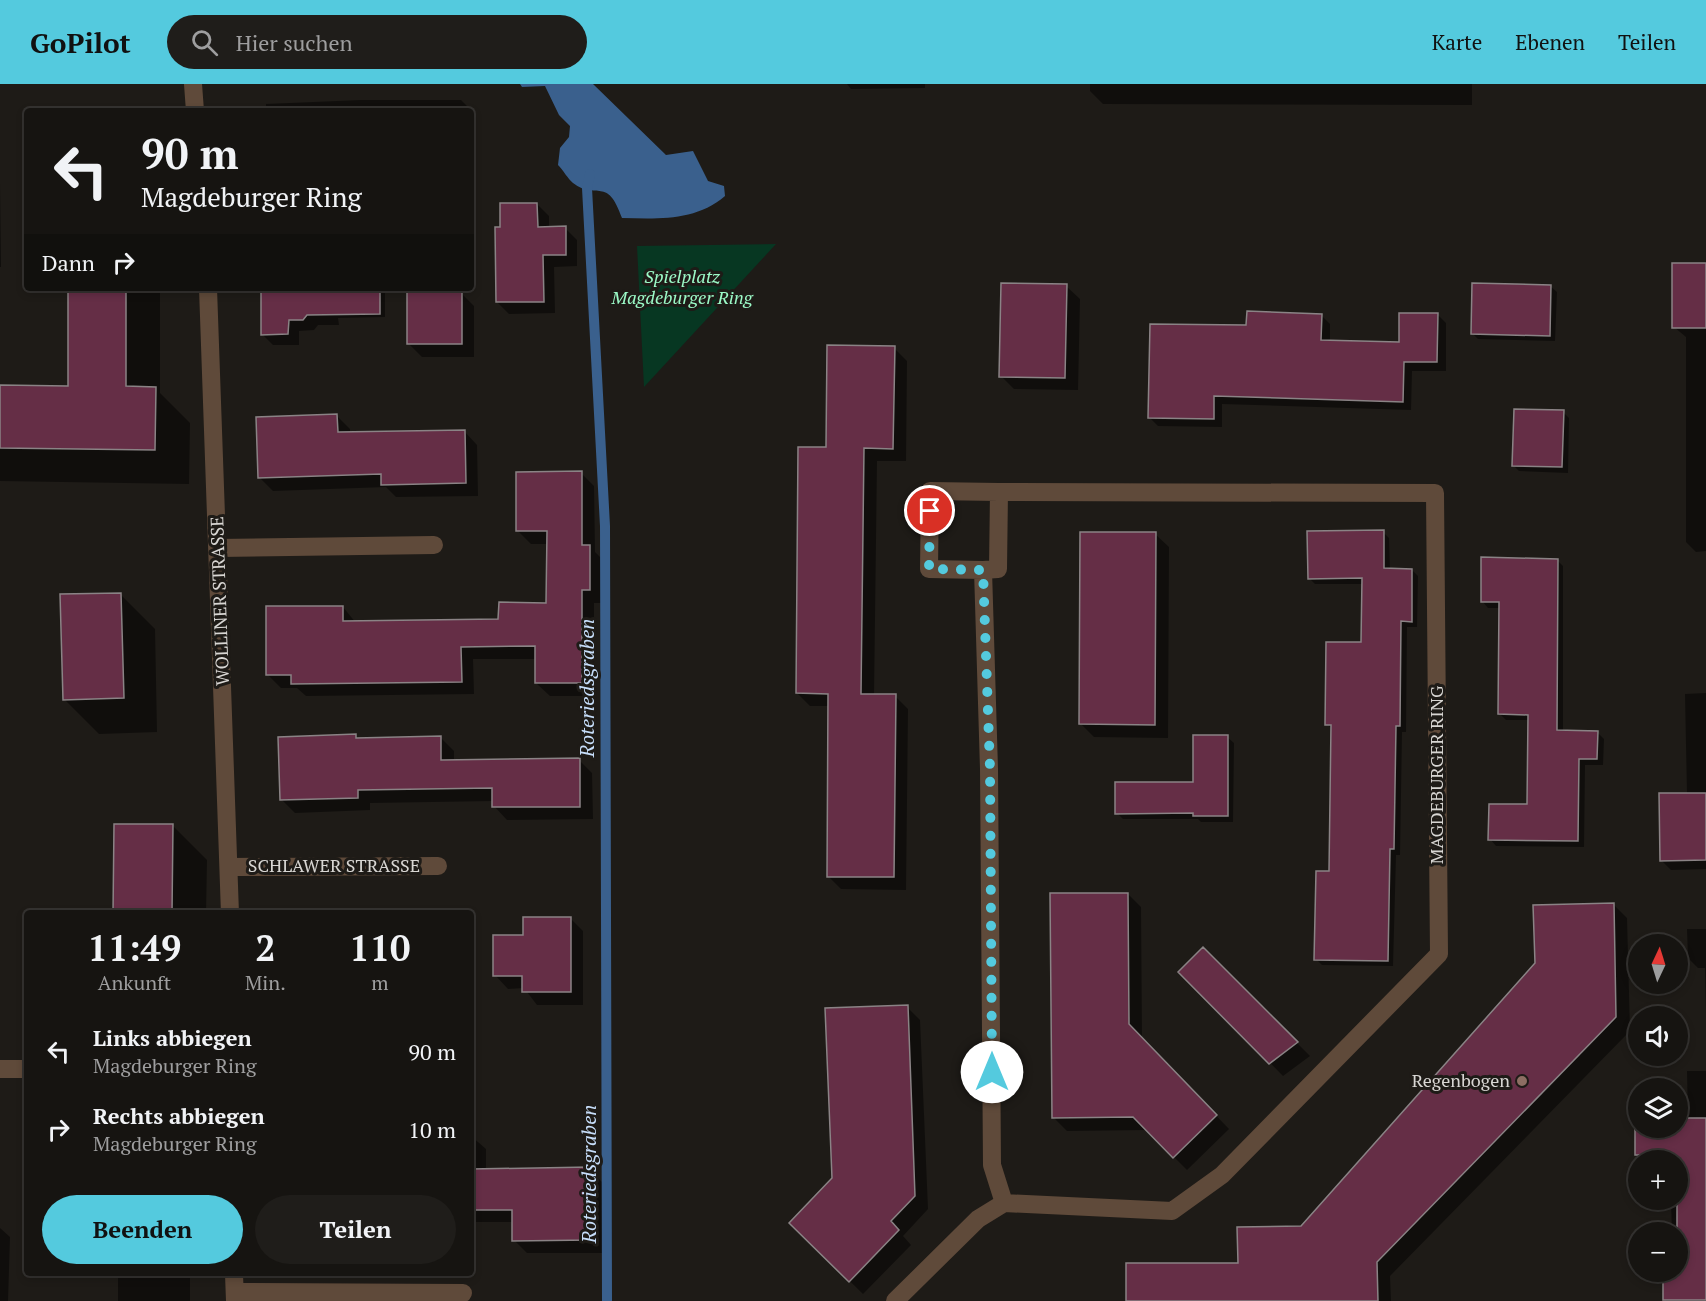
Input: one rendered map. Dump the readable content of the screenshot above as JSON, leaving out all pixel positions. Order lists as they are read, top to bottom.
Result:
{
  "streets": {
    "street": ["WOLLINER STRASSE", "MAGDEBURGER RING", "SCHLAWER STRASSE"]
  },
  "crossings": [
    ["WOLLINER STRASSE", "SCHLAWER STRASSE"]
  ],
  "water": ["Roteriedsgraben"],
  "parks": ["Spielplatz Magdeburger Ring"],
  "places": ["Regenbogen"],
  "north": "top",
  "page": {
    "header": "GoPilot",
    "search": "Hier suchen",
    "nav": ["Karte", "Ebenen", "Teilen"],
    "turn": ["90 m", "Magdeburger Ring"],
    "then": "Dann",
    "eta": [
      "11:49",
      "Ankunft",
      "2",
      "Min.",
      "110",
      "m"
    ],
    "map_buttons": ["+", "−"],
    "list": [
      {
        "name": "Links abbiegen",
        "note": "Magdeburger Ring",
        "value": "90 m"
      },
      {
        "name": "Rechts abbiegen",
        "note": "Magdeburger Ring",
        "value": "10 m"
      }
    ],
    "buttons": ["Beenden", "Teilen"]
  }
}
